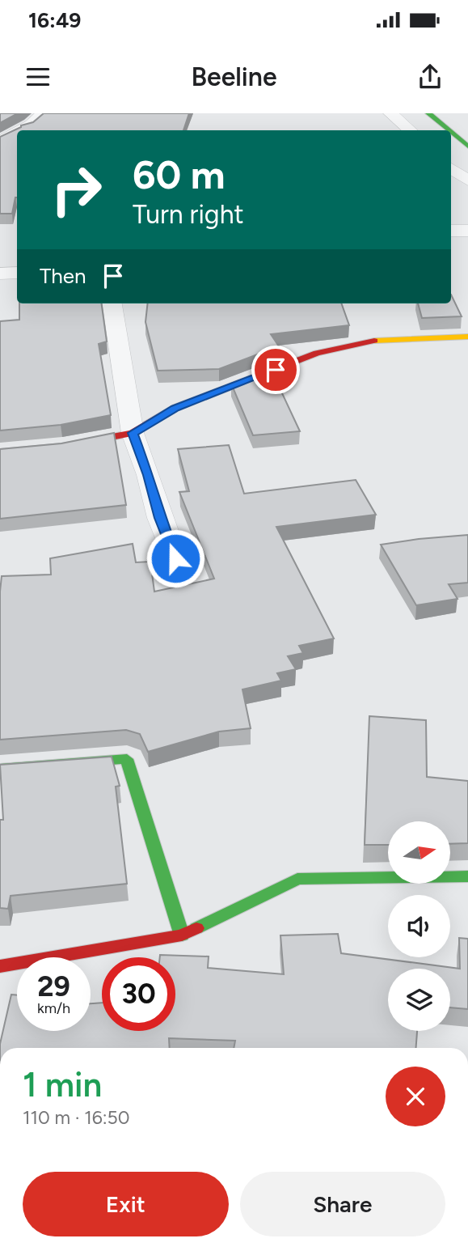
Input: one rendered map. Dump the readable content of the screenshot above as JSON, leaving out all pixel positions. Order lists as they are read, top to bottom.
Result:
{
  "north": "right",
  "page": {
    "status": "16:49",
    "header": "Beeline",
    "turn": ["60 m", "Turn right"],
    "then": "Then",
    "speed": "29 km/h",
    "limit": "30",
    "heading": ["1 min", "110 m · 16:50"],
    "buttons": ["Exit", "Share"]
  }
}
